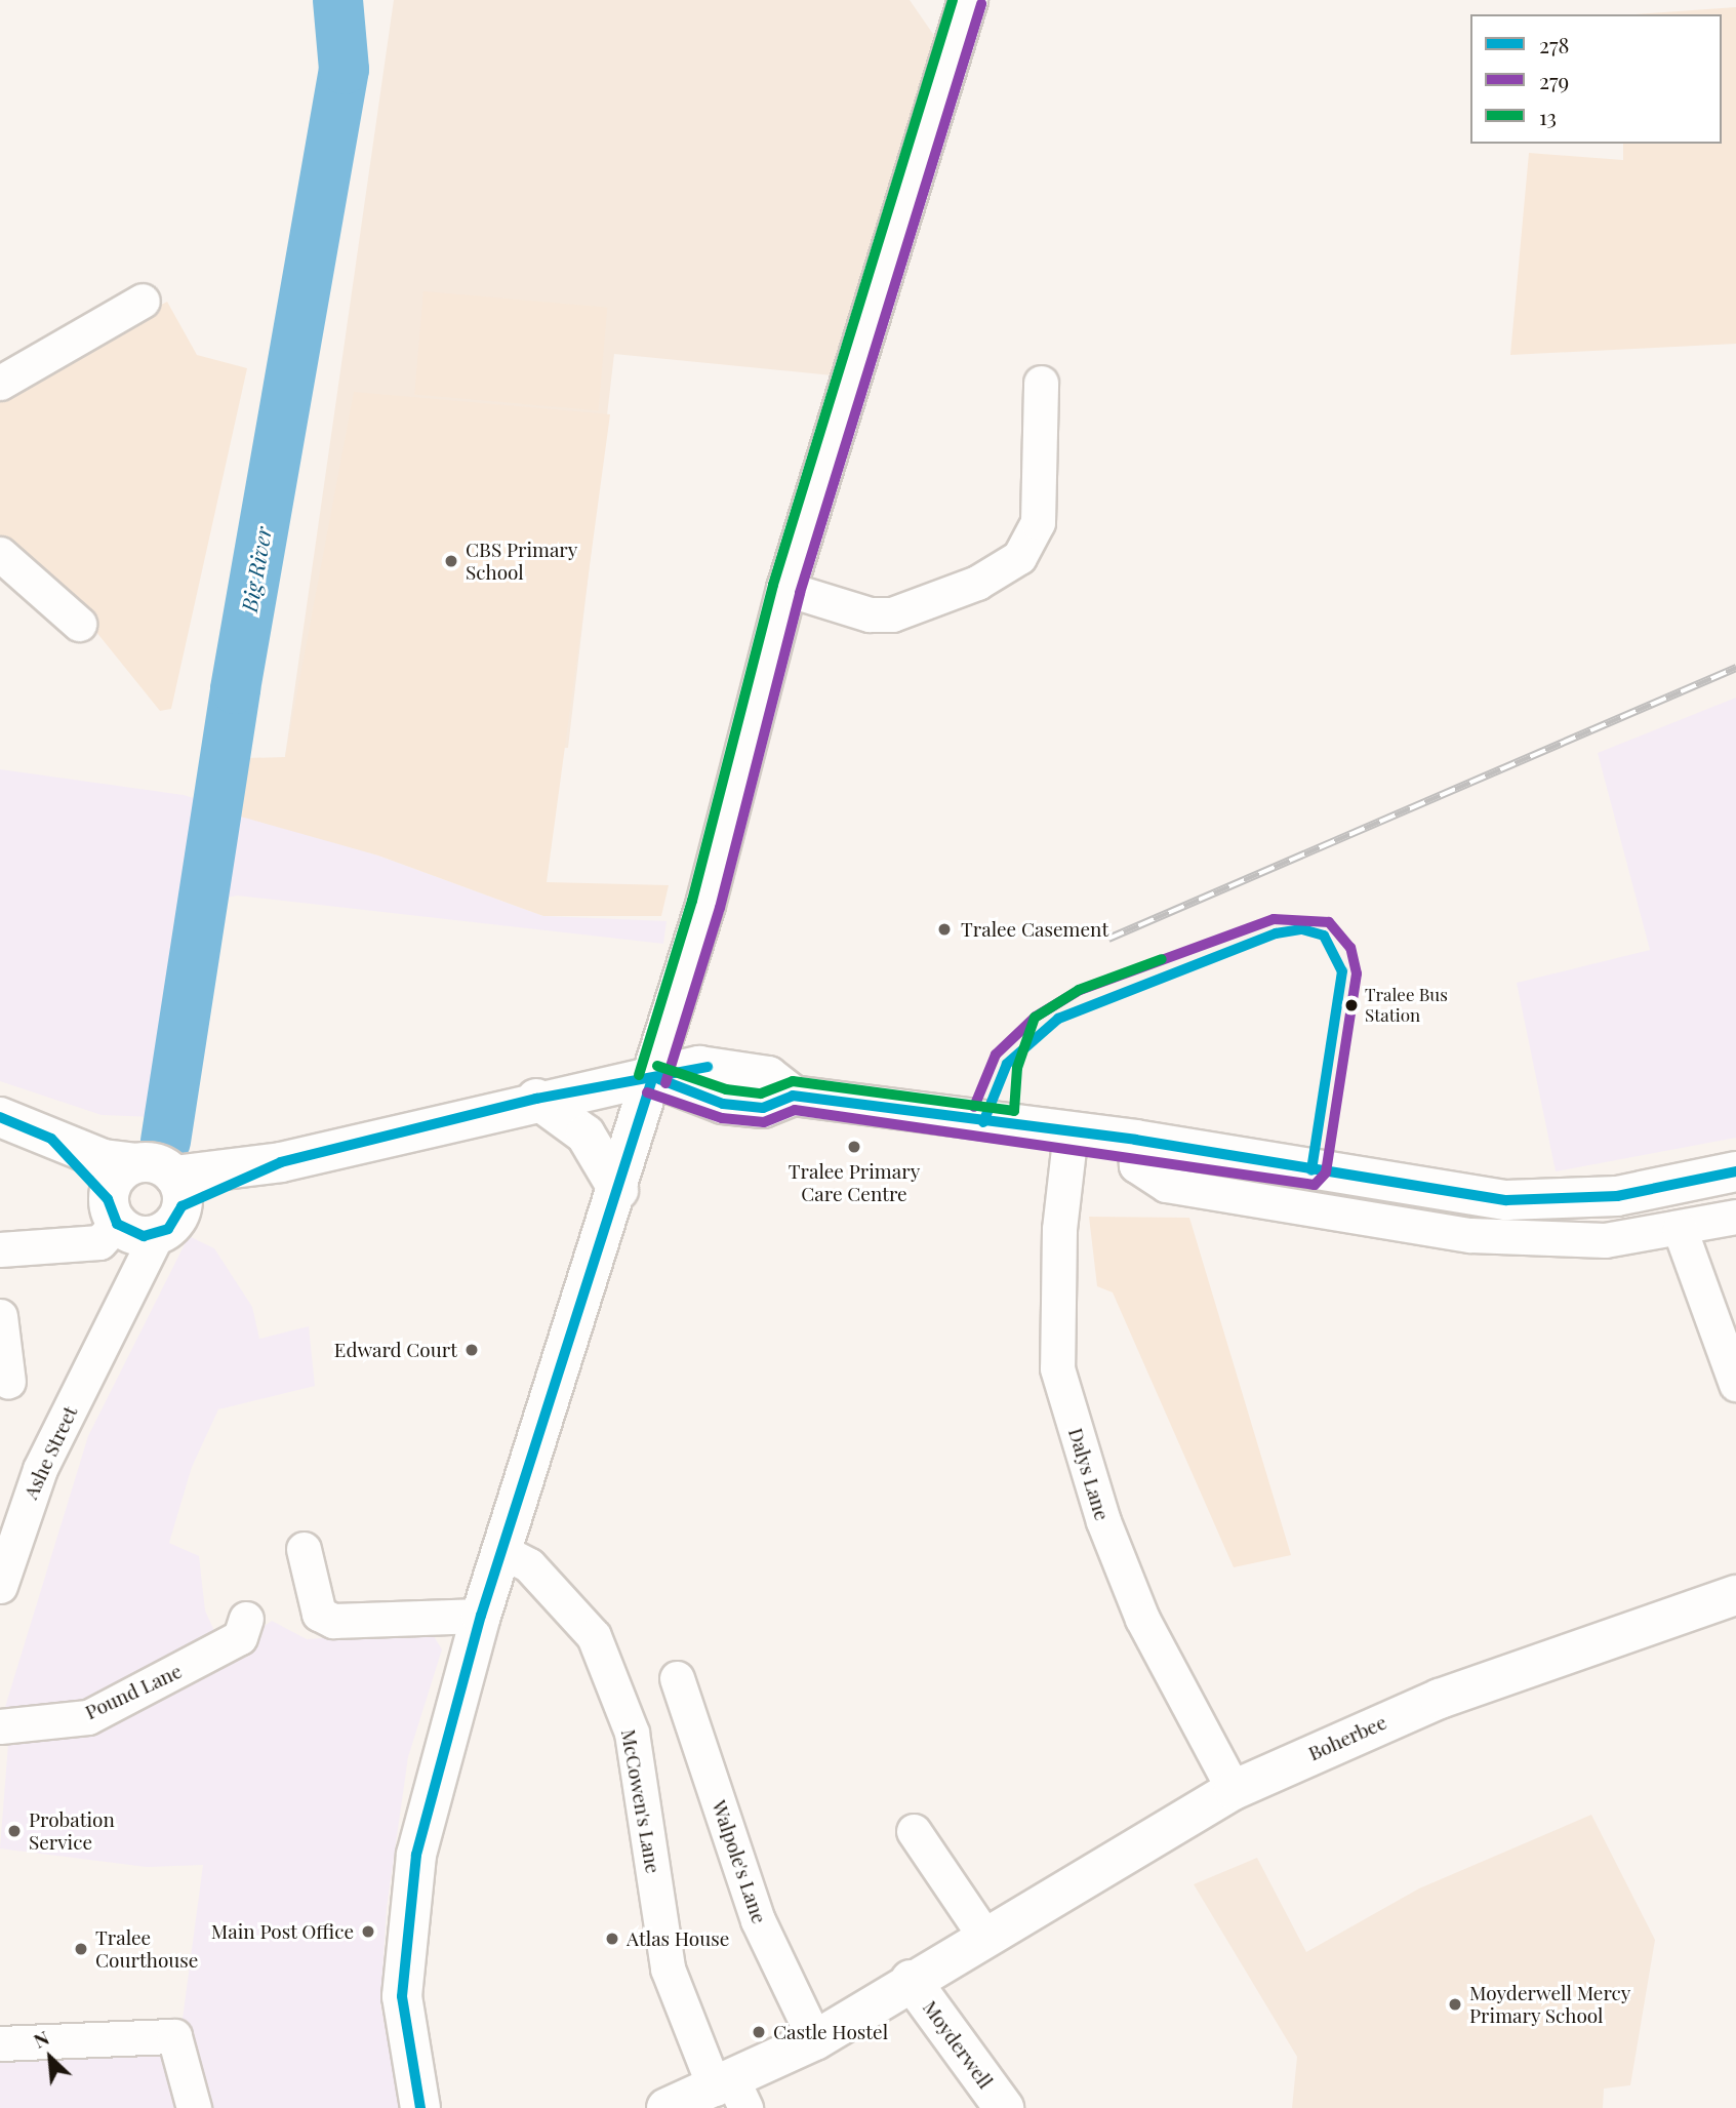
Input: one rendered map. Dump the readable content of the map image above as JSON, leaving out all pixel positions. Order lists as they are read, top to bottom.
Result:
{
  "streets": {
    "main road": ["Boherbee", "Moyderwell"],
    "street": [
      "Ashe Street",
      "Dalys Lane",
      "Pound Lane",
      "McCowen's Lane",
      "Walpole's Lane"
    ]
  },
  "crossings": [
    ["Dalys Lane", "Boherbee"],
    ["Boherbee", "McCowen's Lane"],
    ["Boherbee", "Walpole's Lane"],
    ["Boherbee", "Moyderwell"]
  ],
  "water": ["Big River"],
  "places": [
    "CBS Primary School",
    "Tralee Casement",
    "Tralee Bus Station",
    "Tralee Primary Care Centre",
    "Edward Court",
    "Probation Service",
    "Main Post Office",
    "Atlas House",
    "Tralee Courthouse",
    "Moyderwell Mercy Primary School",
    "Castle Hostel"
  ],
  "lines": ["transit line 13", "transit line 279", "transit line 278"],
  "legend": ["278", "279", "13"],
  "north": "top left"
}
